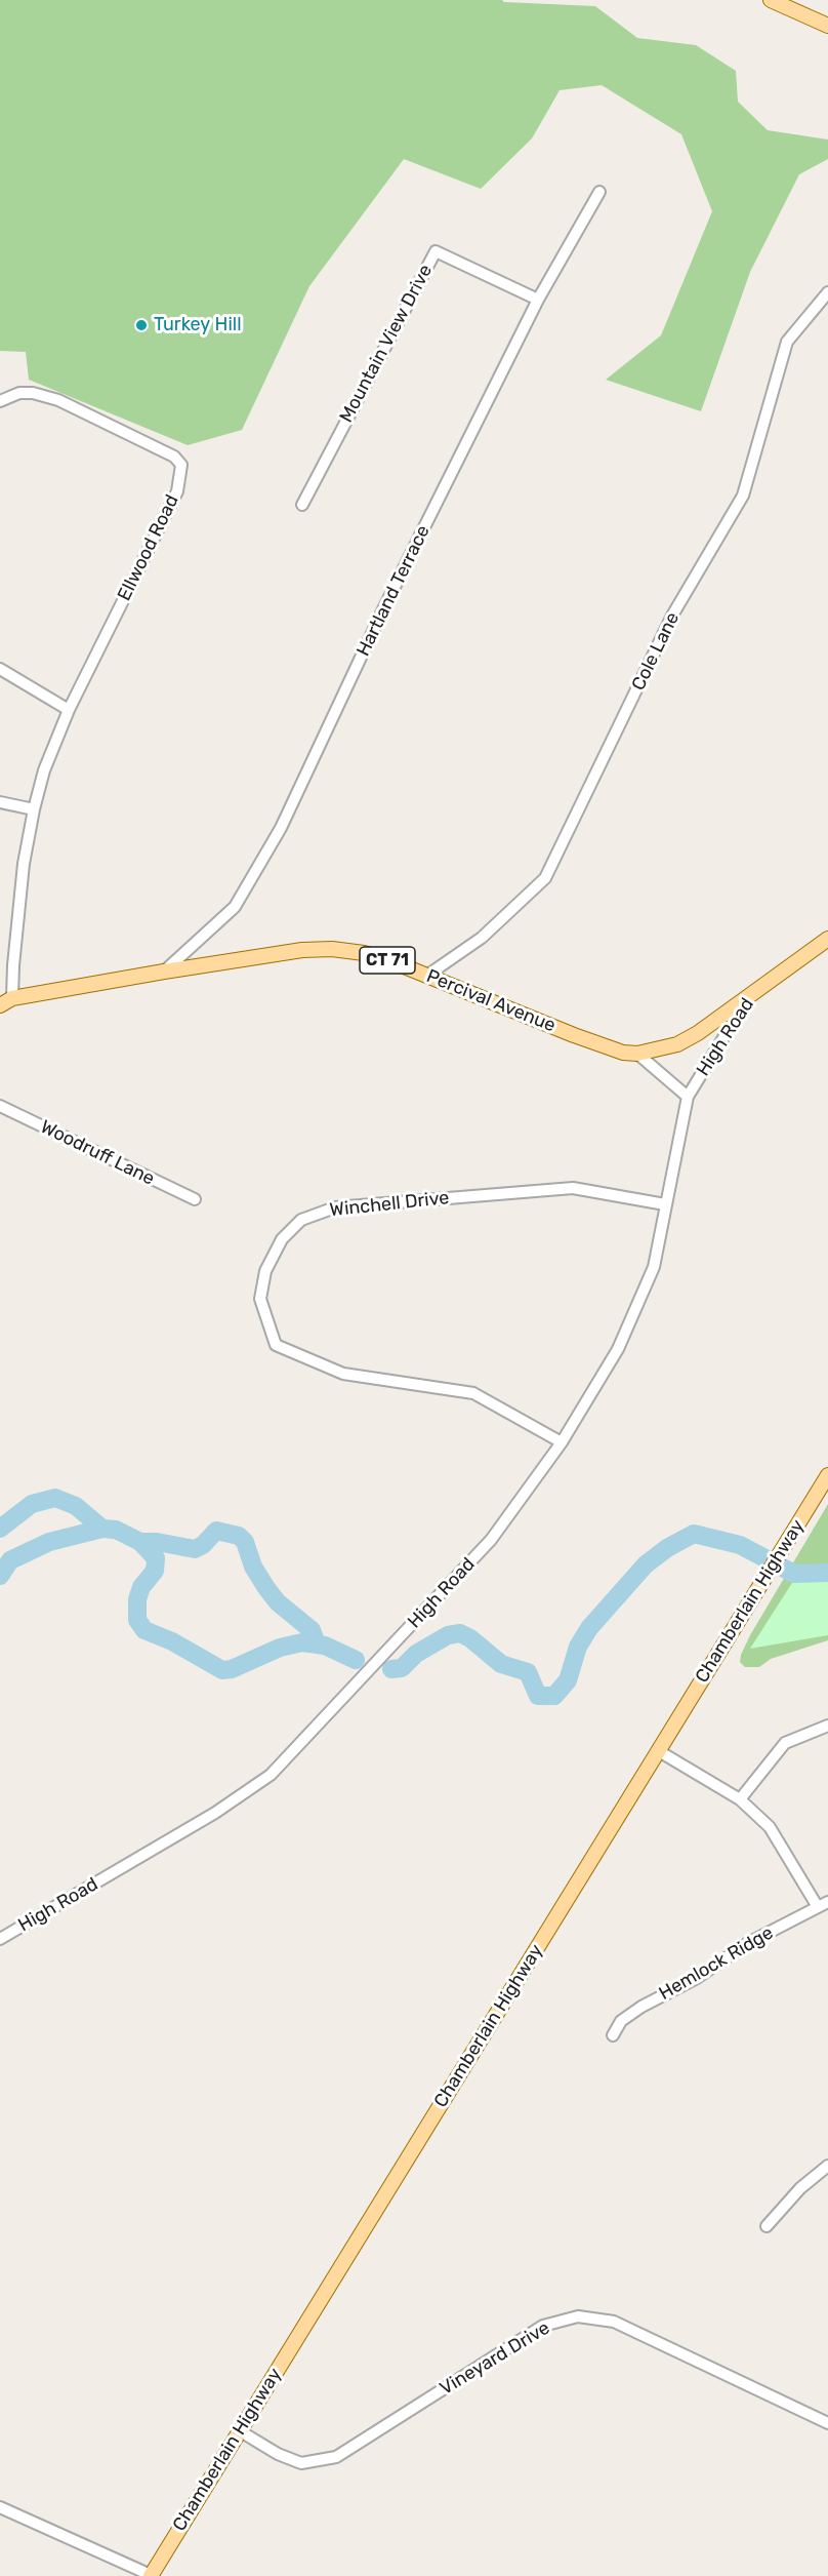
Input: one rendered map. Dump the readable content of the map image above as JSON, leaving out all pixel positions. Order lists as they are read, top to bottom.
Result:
{
  "streets": {
    "main road": [
      "CT 71",
      "Percival Avenue",
      "High Road",
      "Chamberlain Highway"
    ],
    "street": [
      "Mountain View Drive",
      "Ellwood Road",
      "Hartland Terrace",
      "Cole Lane",
      "Woodruff Lane",
      "Winchell Drive",
      "Hemlock Ridge",
      "Vineyard Drive"
    ]
  },
  "crossings": [
    ["Mountain View Drive", "Hartland Terrace"],
    ["Ellwood Road", "Percival Avenue"],
    ["Hartland Terrace", "Percival Avenue"],
    ["Cole Lane", "Percival Avenue"],
    ["Percival Avenue", "High Road"],
    ["High Road", "Winchell Drive"],
    ["Chamberlain Highway", "Vineyard Drive"]
  ],
  "places": ["Turkey Hill"]
}
